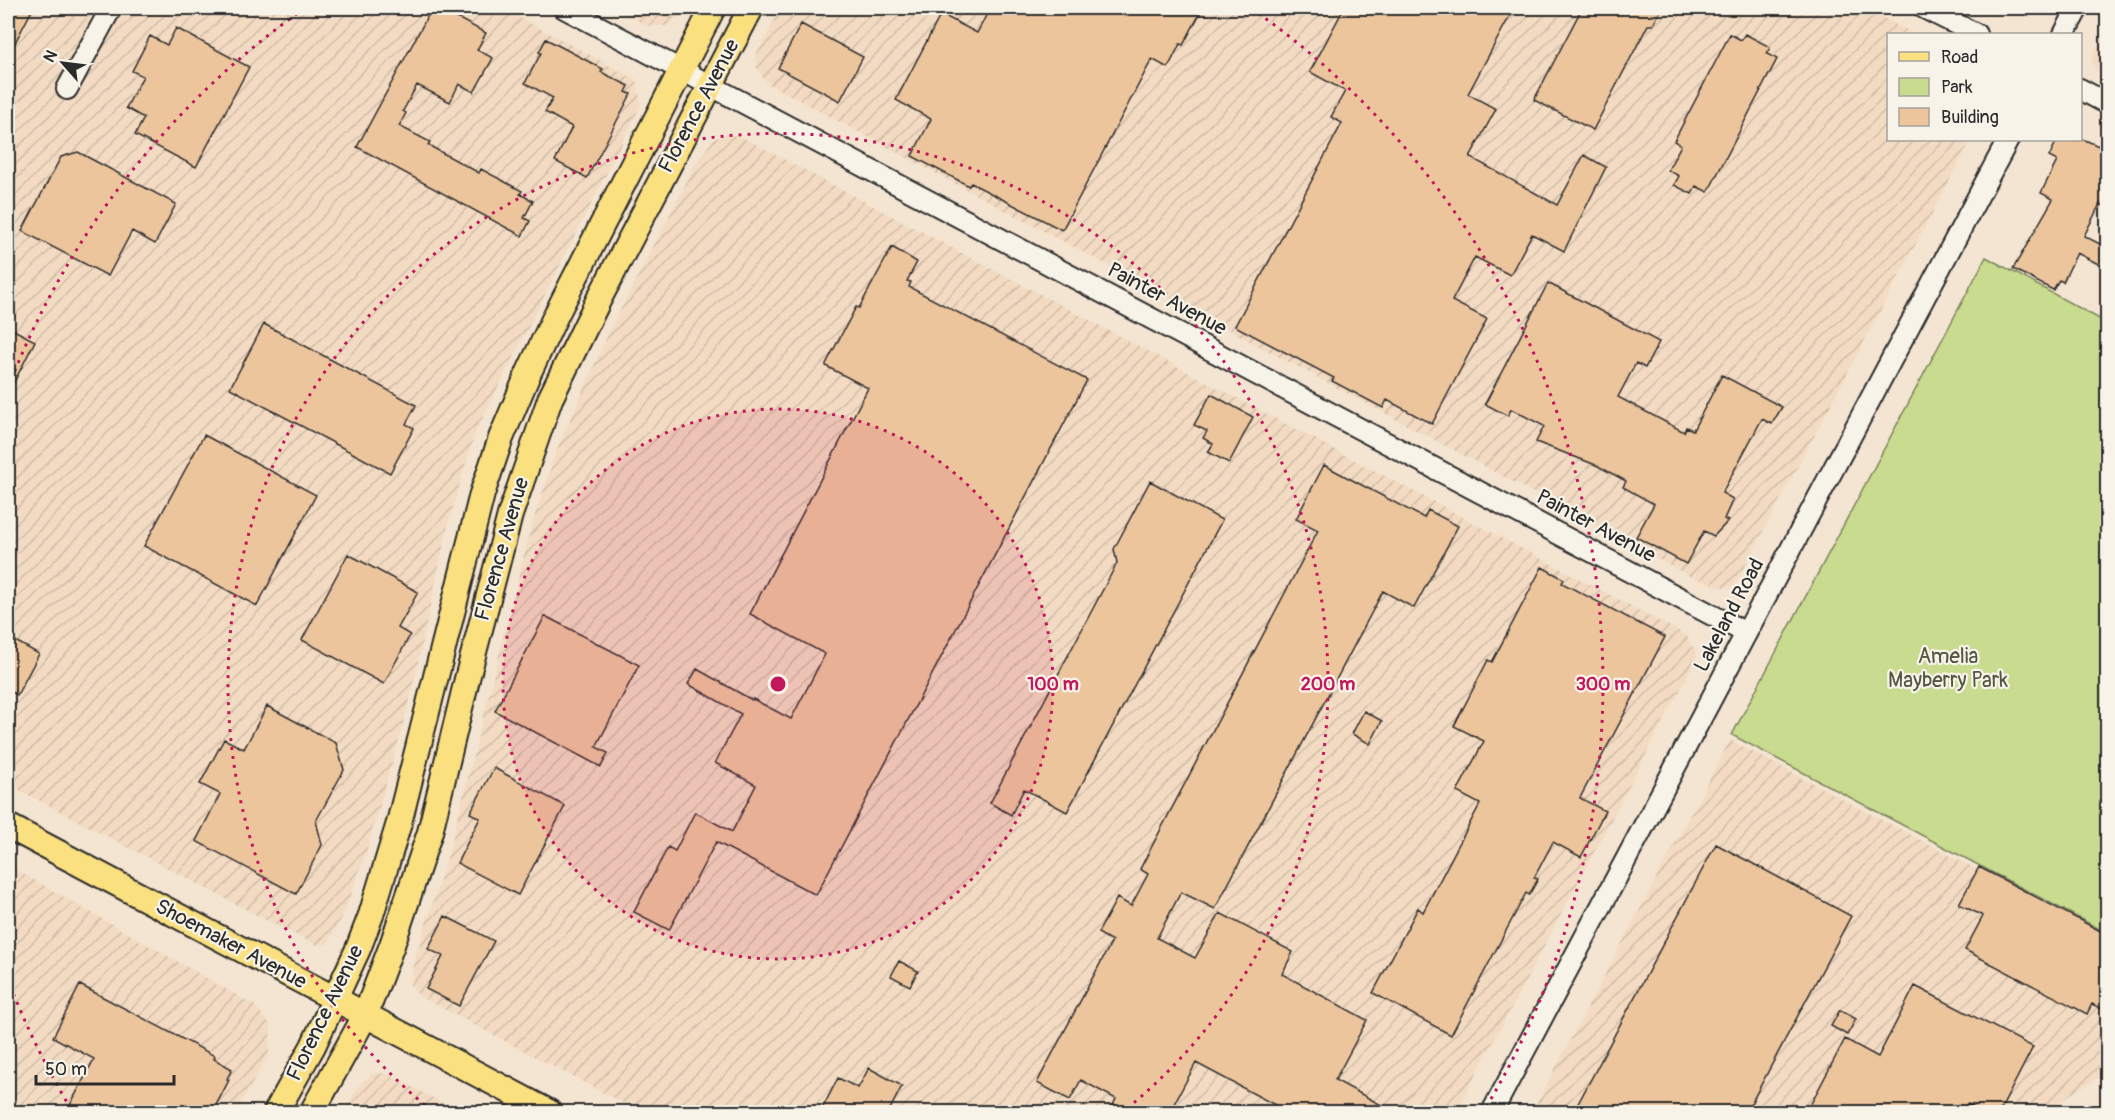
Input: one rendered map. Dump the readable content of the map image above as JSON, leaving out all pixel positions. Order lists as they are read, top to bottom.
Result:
{
  "streets": {
    "main road": ["Florence Avenue", "Shoemaker Avenue"],
    "street": ["Painter Avenue", "Lakeland Road"]
  },
  "crossings": [
    ["Florence Avenue", "Painter Avenue"],
    ["Florence Avenue", "Shoemaker Avenue"],
    ["Painter Avenue", "Lakeland Road"]
  ],
  "parks": ["Amelia Mayberry Park"],
  "legend": ["Road", "Park", "Building"],
  "scale_bar": "50 m",
  "north": "top left",
  "rings": ["100 m", "200 m", "300 m"]
}
